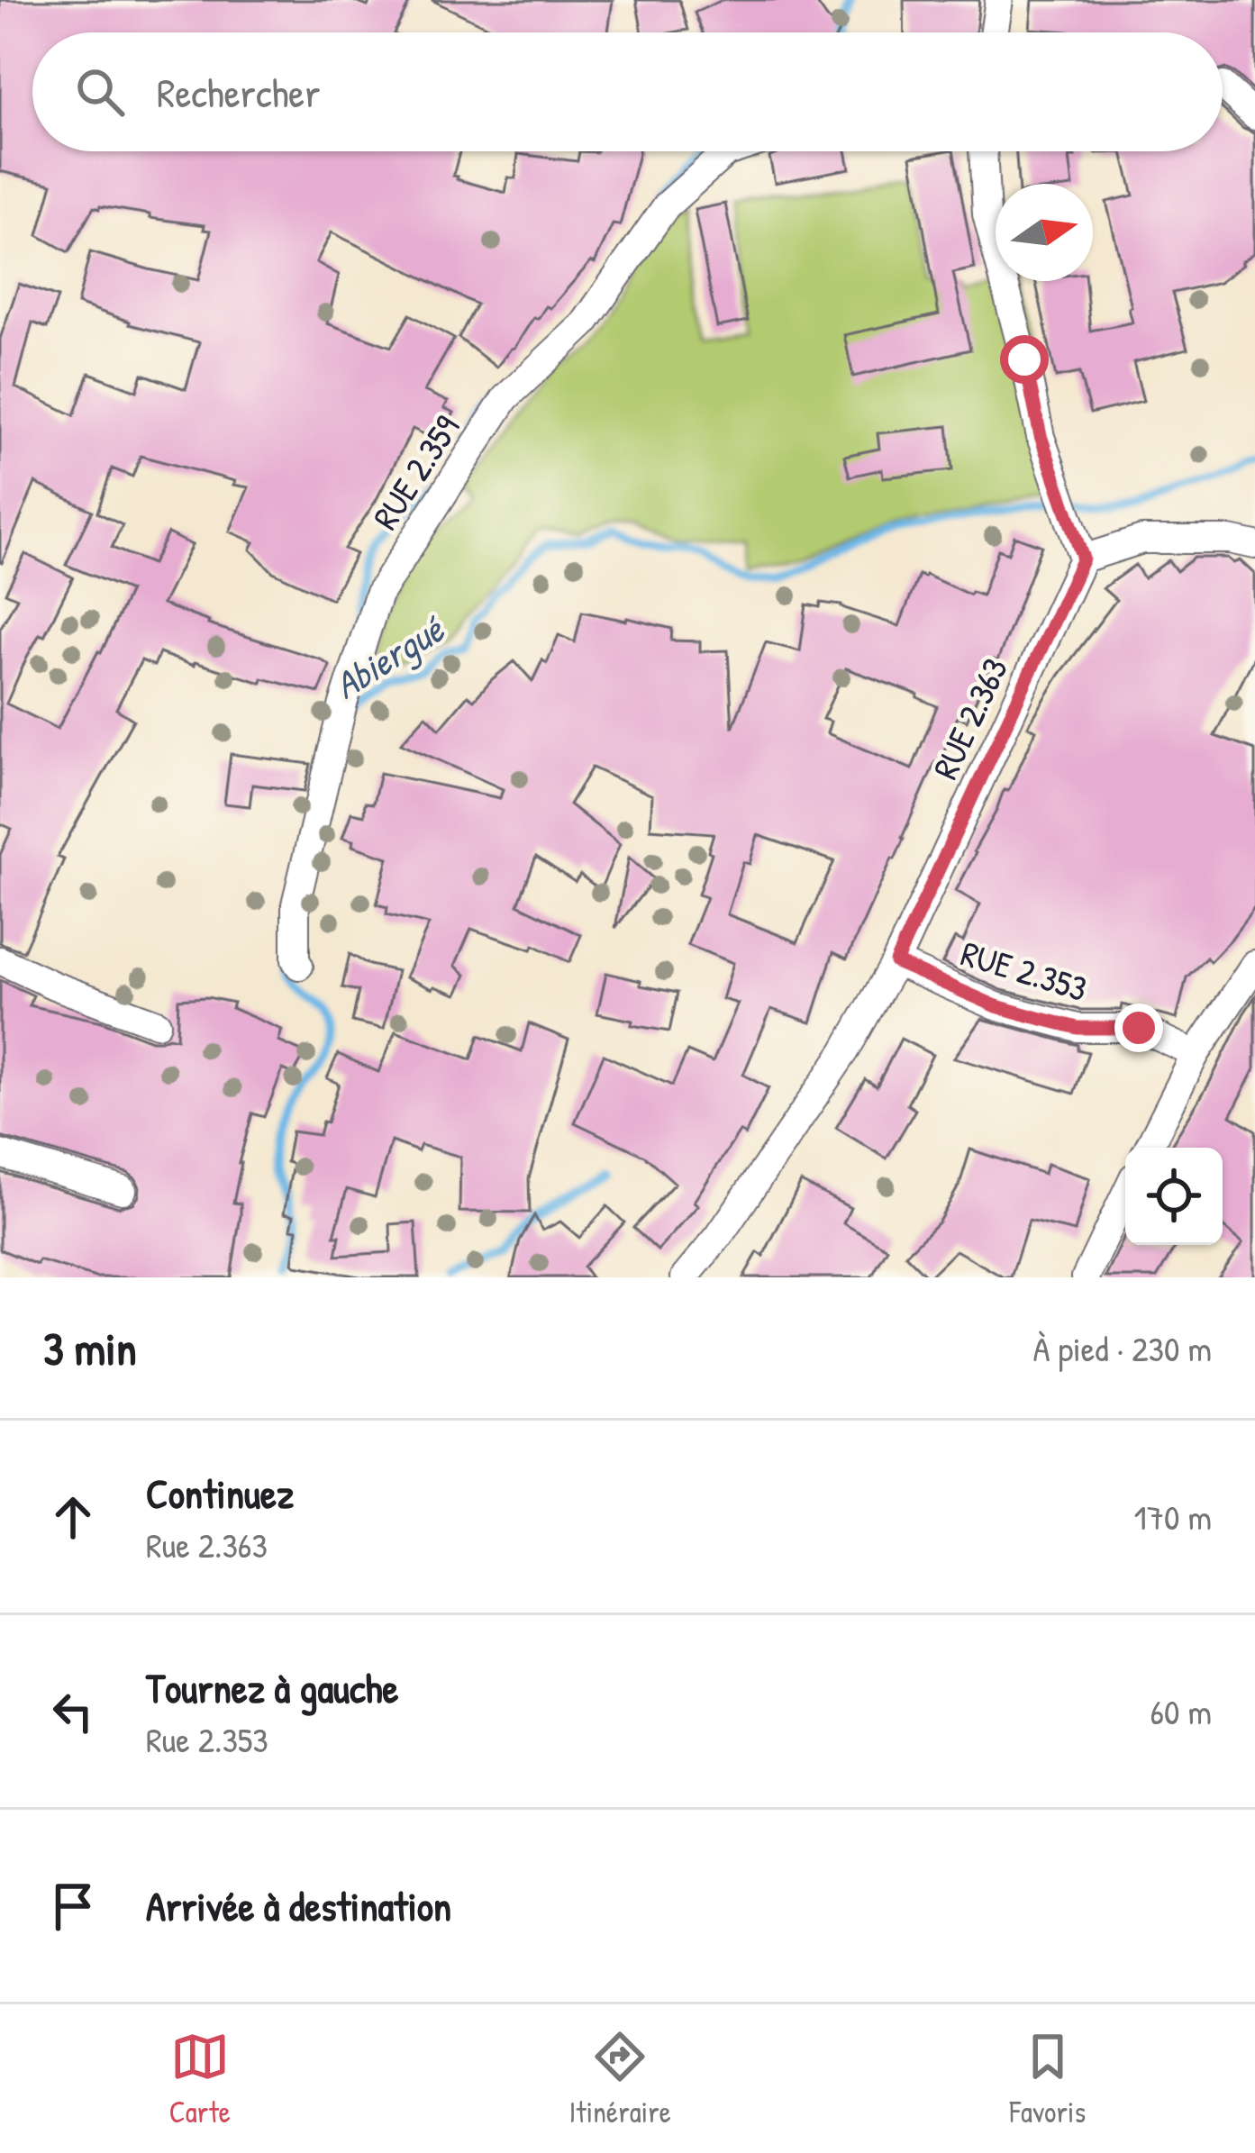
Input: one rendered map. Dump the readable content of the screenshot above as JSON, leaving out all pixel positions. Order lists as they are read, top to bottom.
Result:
{
  "streets": {
    "street": ["RUE 2.359", "RUE 2.363", "RUE 2.353"]
  },
  "crossings": [
    ["RUE 2.363", "RUE 2.353"]
  ],
  "water": ["Abiergué"],
  "north": "right",
  "page": {
    "search": "Rechercher",
    "heading": ["3 min", "À pied · 230 m"],
    "list": [
      ["Continuez", "Rue 2.363", "170 m"],
      ["Tournez à gauche", "Rue 2.353", "60 m"],
      "Arrivée à destination"
    ],
    "nav": ["Carte", "Itinéraire", "Favoris"]
  }
}
